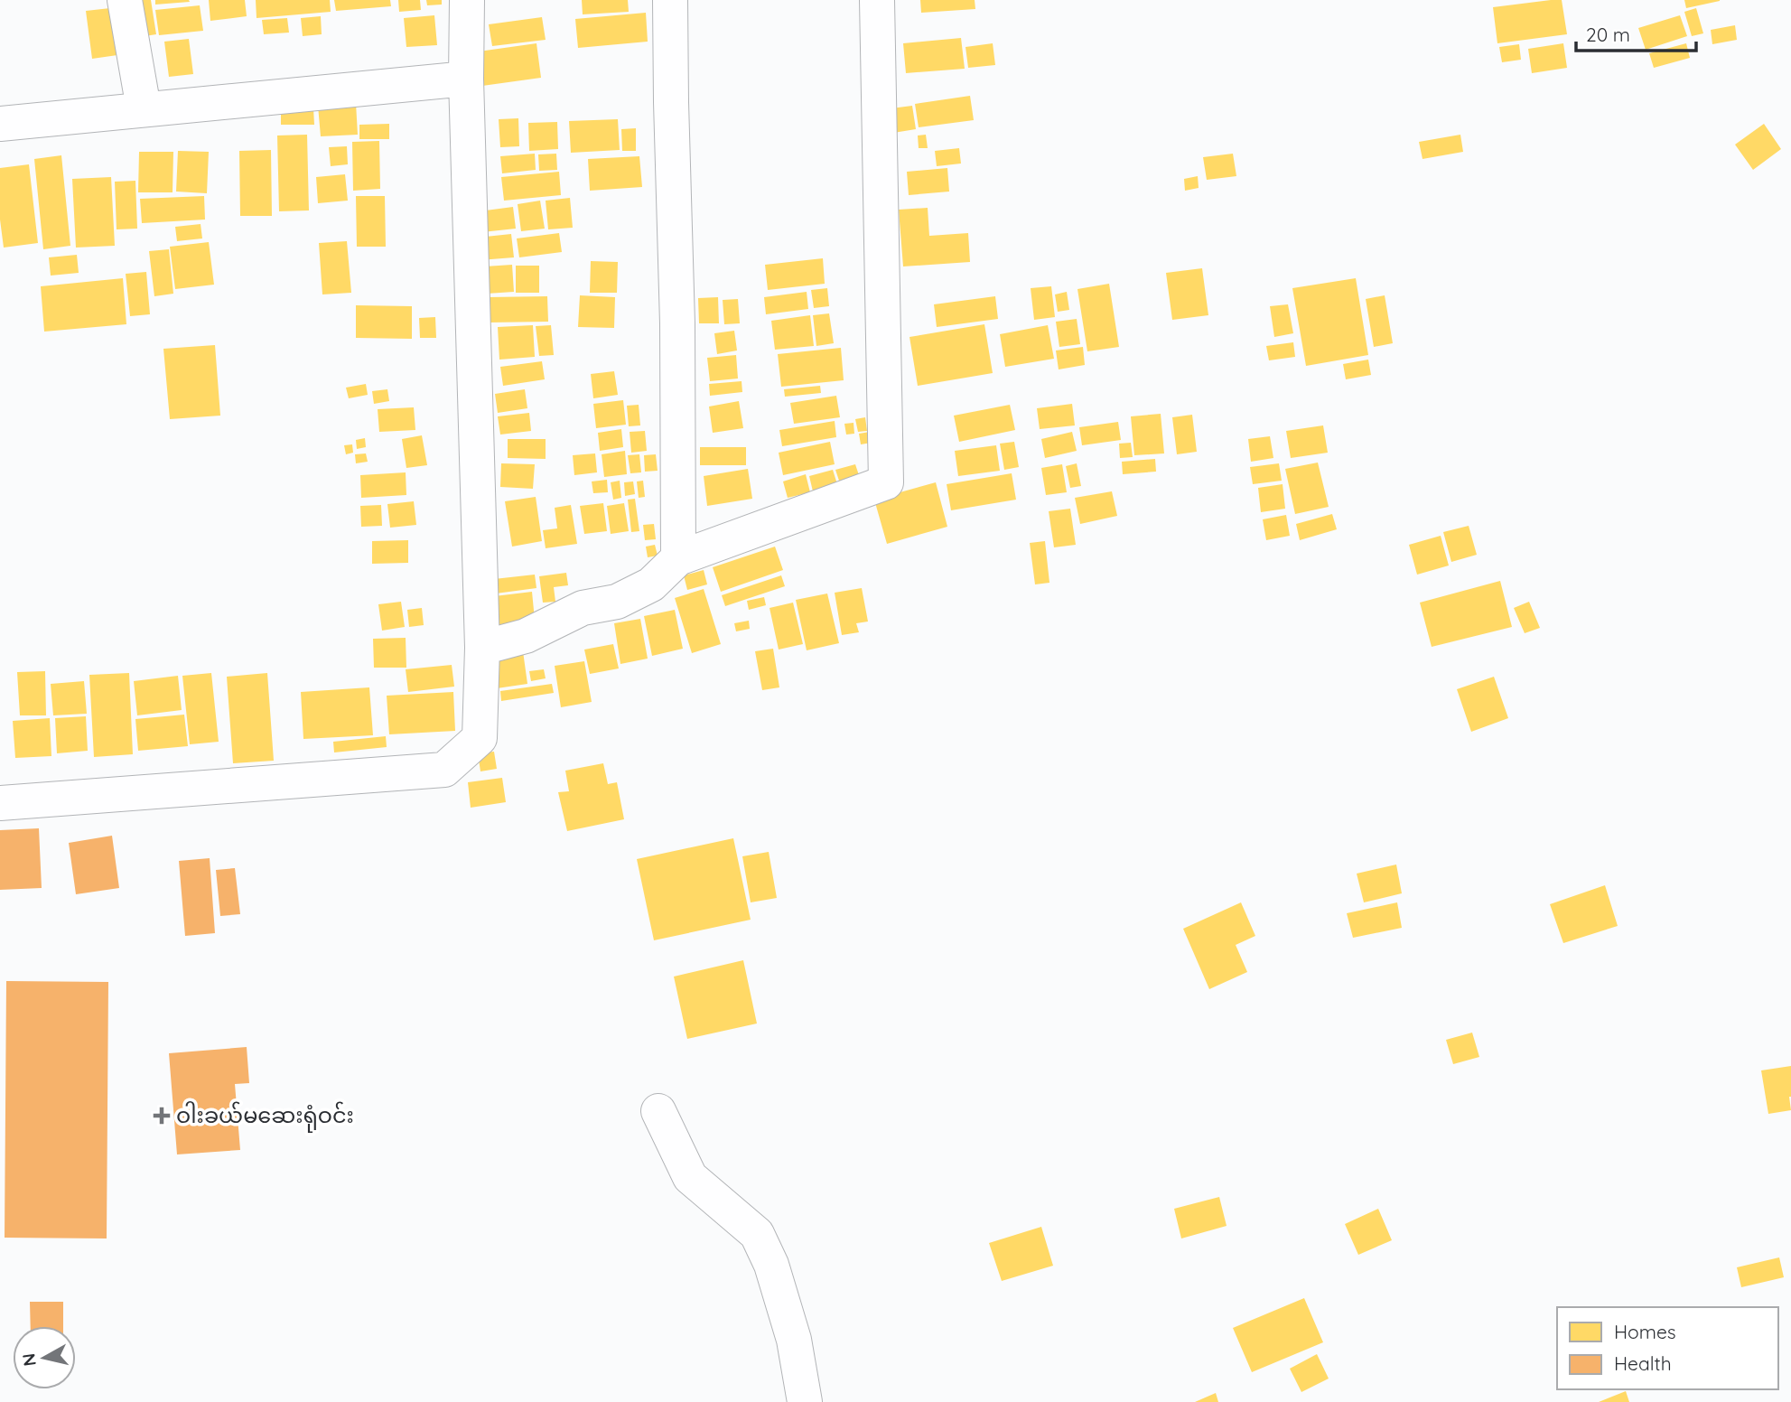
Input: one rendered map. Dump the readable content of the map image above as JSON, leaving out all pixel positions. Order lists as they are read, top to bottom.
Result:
{
  "places": {
    "health": ["ဝါးခယ်မဆေးရုံဝင်း"]
  },
  "legend": ["Homes", "Health"],
  "scale_bar": "20 m",
  "north": "left"
}
